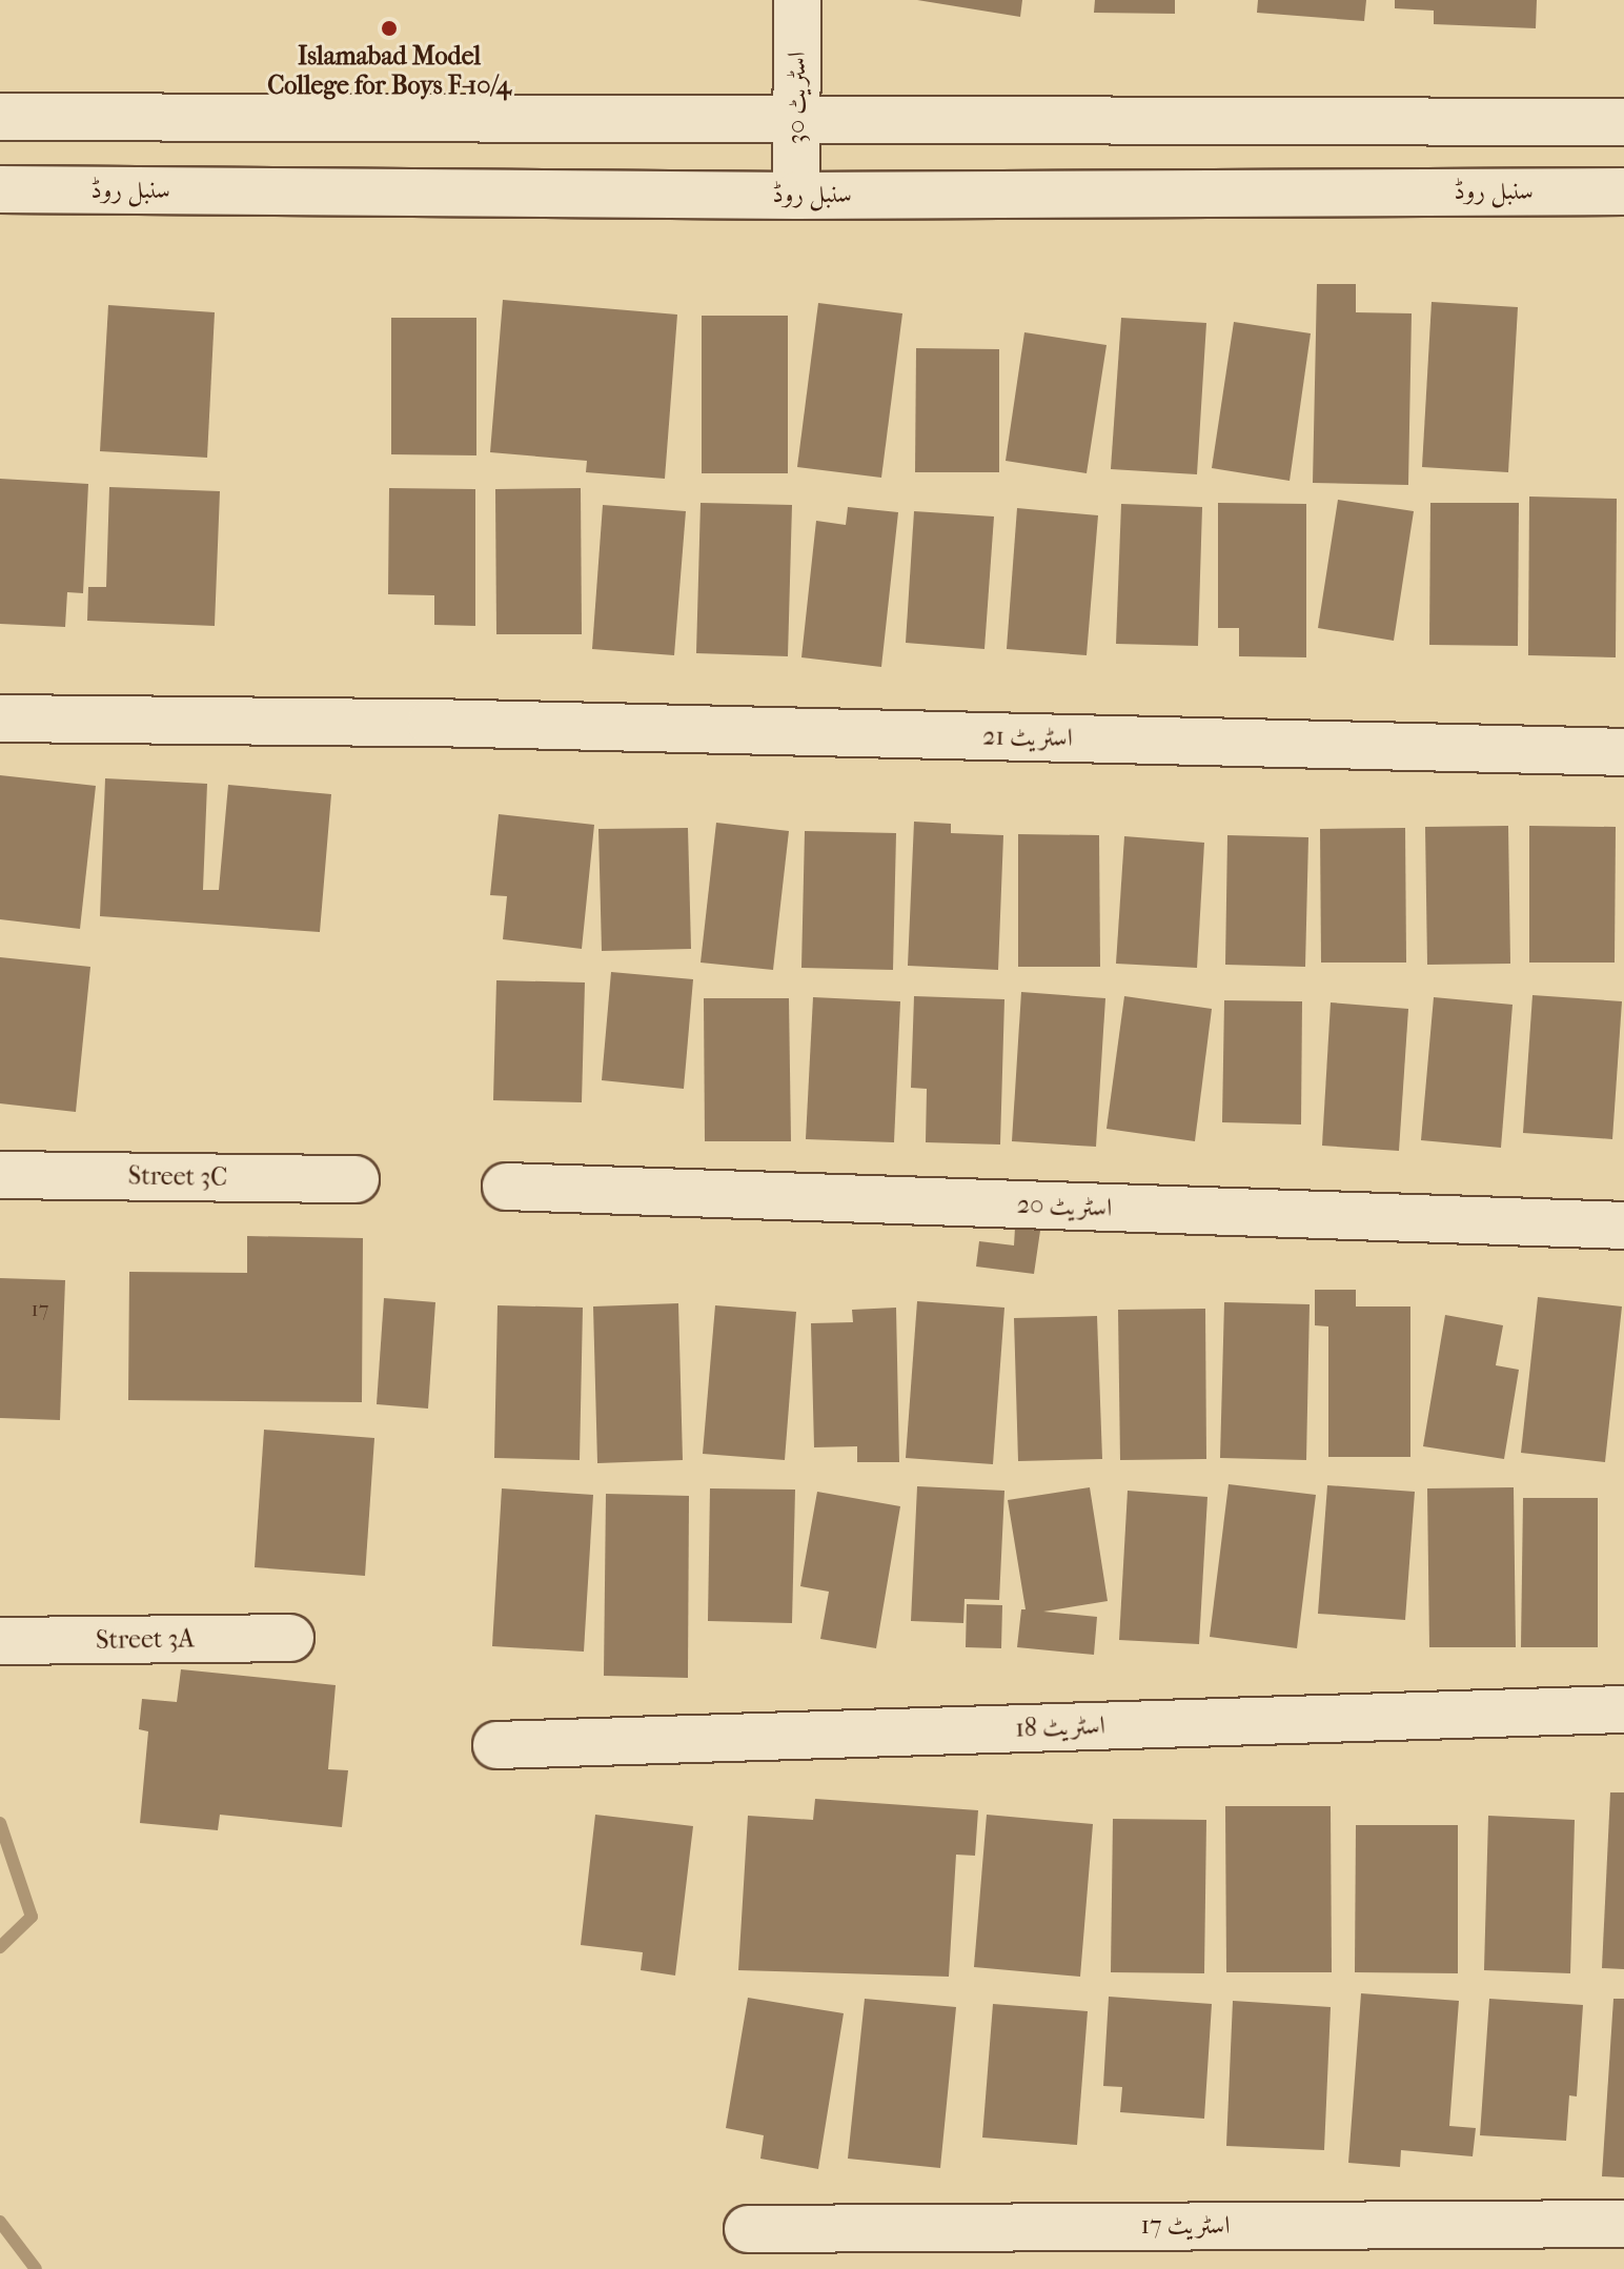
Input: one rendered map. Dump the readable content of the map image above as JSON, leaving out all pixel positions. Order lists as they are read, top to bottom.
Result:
{
  "streets": {
    "street": [
      "اسٹریٹ 30",
      "سنبل روڈ",
      "اسٹریٹ 21",
      "Street 3C",
      "اسٹریٹ 20",
      "Street 3A",
      "اسٹریٹ 18",
      "اسٹریٹ 17"
    ]
  },
  "crossings": [
    ["اسٹریٹ 30", "سنبل روڈ"]
  ],
  "places": ["Islamabad Model College for Boys F-10/4"],
  "house_numbers": ["17"]
}
